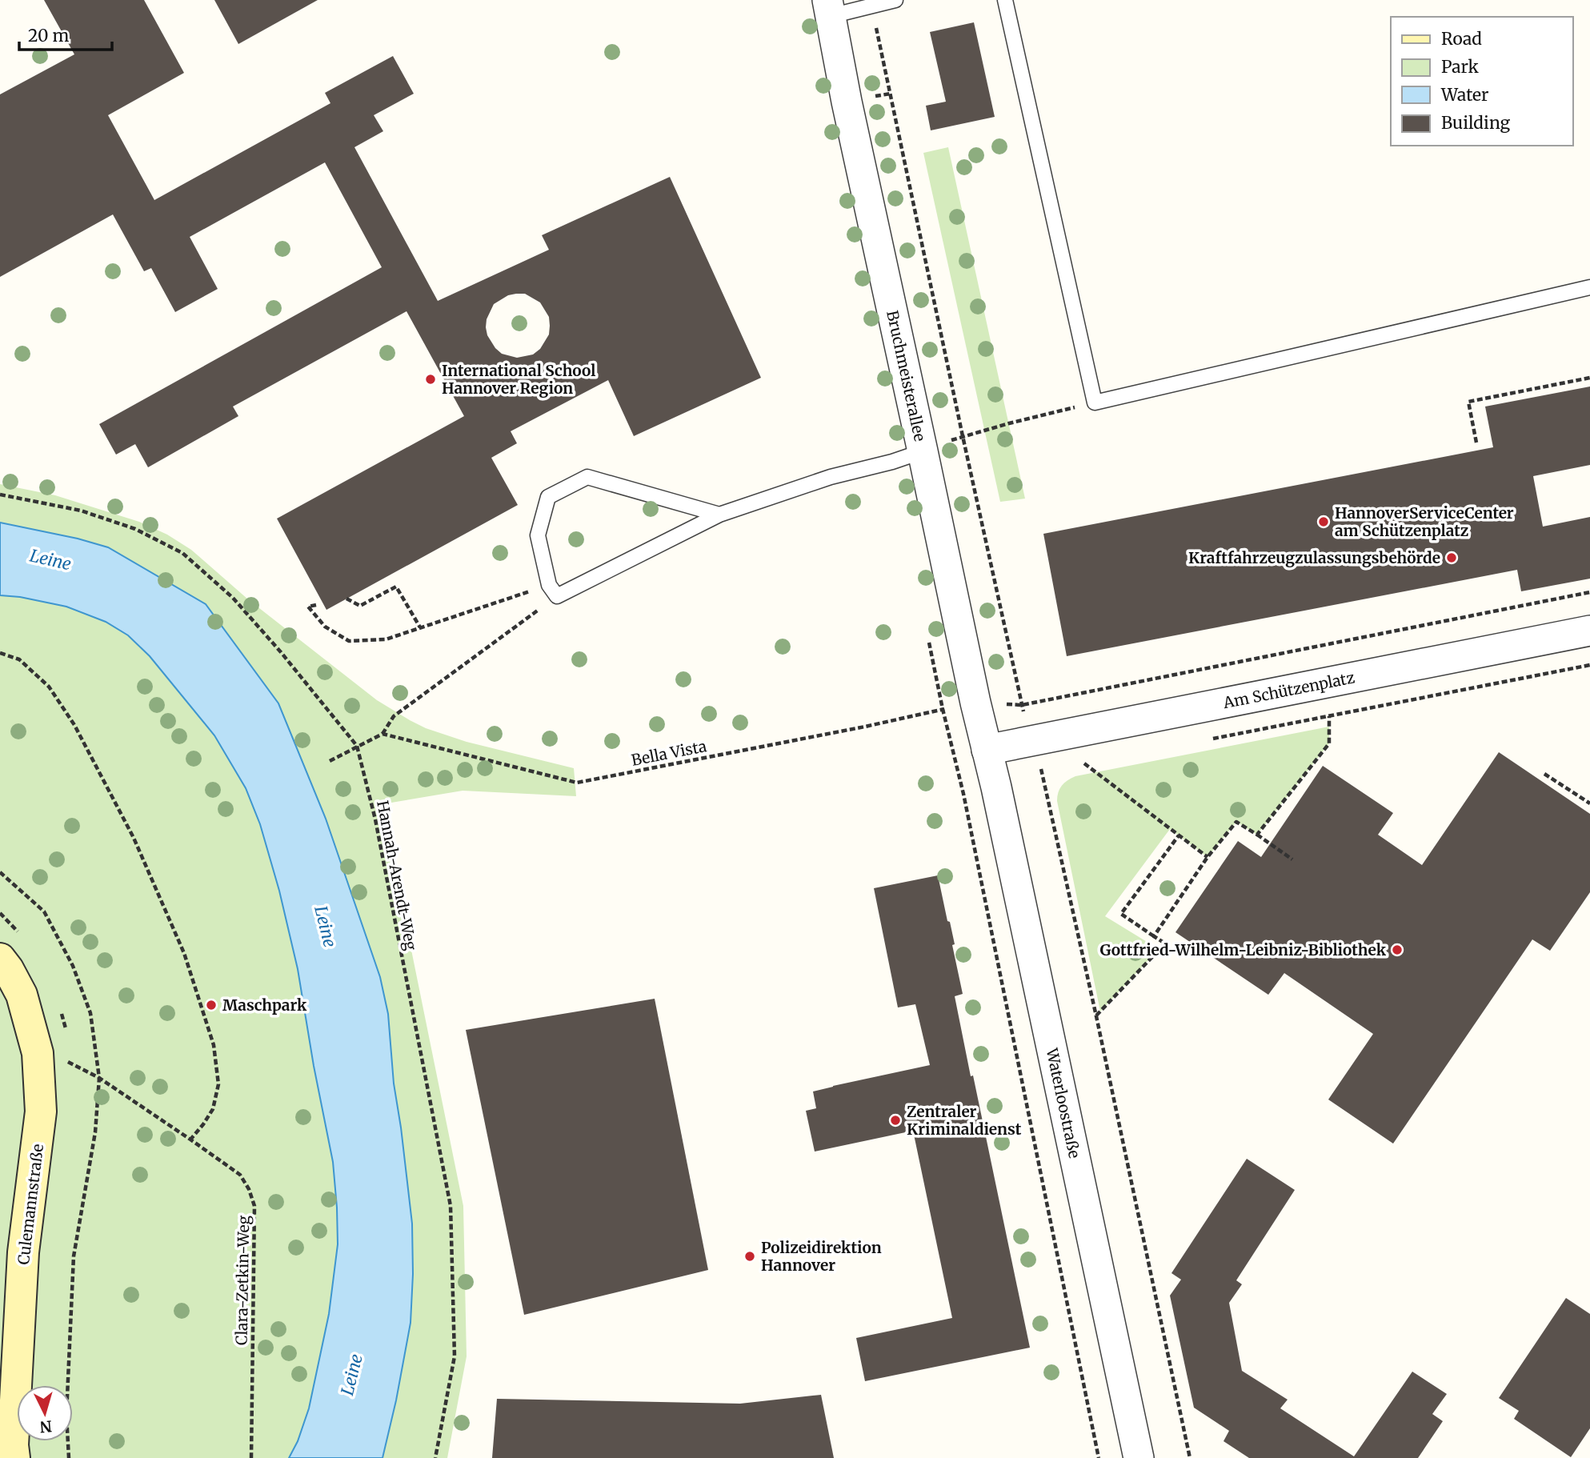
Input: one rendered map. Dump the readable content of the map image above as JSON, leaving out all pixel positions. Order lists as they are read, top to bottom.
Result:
{
  "streets": {
    "street": [
      "Bruchmeisterallee",
      "Am Schützenplatz",
      "Waterloostraße",
      "Culemannstraße"
    ],
    "path": ["Bella Vista", "Hannah-Arendt-Weg", "Clara-Zetkin-Weg"]
  },
  "crossings": [
    ["Bruchmeisterallee", "Am Schützenplatz"],
    ["Bruchmeisterallee", "Bella Vista"],
    ["Bruchmeisterallee", "Waterloostraße"],
    ["Am Schützenplatz", "Waterloostraße"]
  ],
  "water": ["Leine"],
  "places": [
    "International School Hannover Region",
    "HannoverServiceCenter am Schützenplatz",
    "Kraftfahrzeugzulassungsbehörde",
    "Gottfried-Wilhelm-Leibniz-Bibliothek",
    "Maschpark",
    "Zentraler Kriminaldienst",
    "Polizeidirektion Hannover"
  ],
  "legend": [
    "Road",
    "Park",
    "Water",
    "Building"
  ],
  "scale_bar": "20 m",
  "north": "bottom"
}
